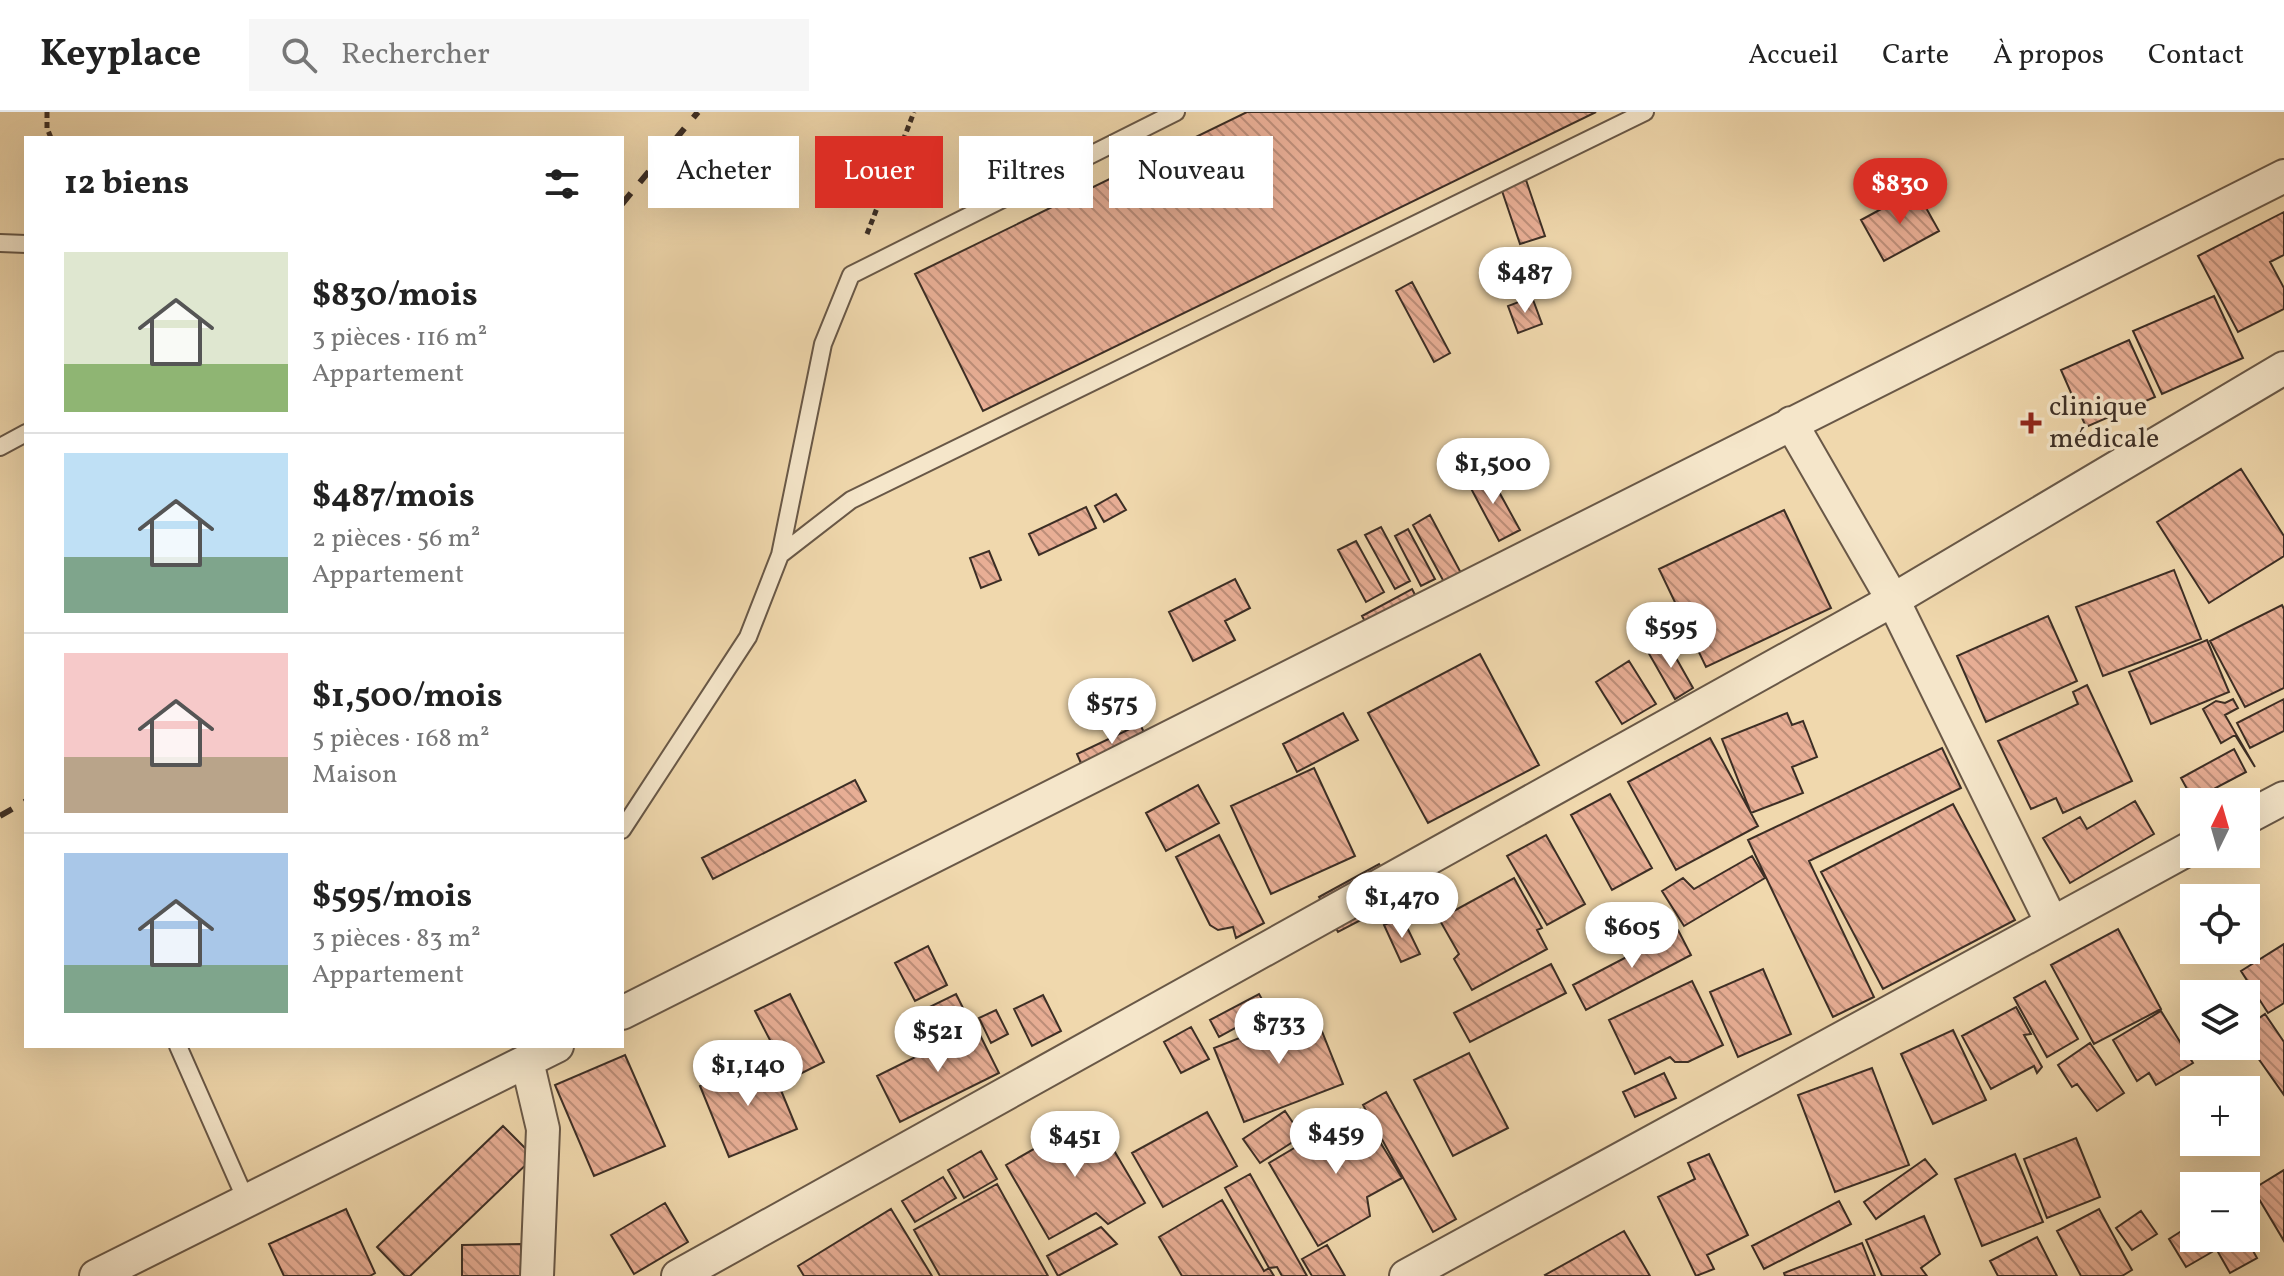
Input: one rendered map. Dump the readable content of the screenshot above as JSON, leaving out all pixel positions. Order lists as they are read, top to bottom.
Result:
{
  "places": {
    "health": ["clinique médicale"]
  },
  "north": "top",
  "page": {
    "header": "Keyplace",
    "search": "Rechercher",
    "nav": [
      "Accueil",
      "Carte",
      "À propos",
      "Contact"
    ],
    "chip": [
      "Acheter",
      "Louer",
      "Filtres",
      "Nouveau"
    ],
    "heading": "12 biens",
    "price": [
      "$830",
      "$487",
      "$1,500",
      "$595",
      "$575",
      "$1,470",
      "$605",
      "$733",
      "$521",
      "$1,140",
      "$459",
      "$451"
    ],
    "list": [
      {
        "name": "$830/mois",
        "note": "3 pièces · 116 m² · Appartement"
      },
      {
        "name": "$487/mois",
        "note": "2 pièces · 56 m² · Appartement"
      },
      {
        "name": "$1,500/mois",
        "note": "5 pièces · 168 m² · Maison"
      },
      {
        "name": "$595/mois",
        "note": "3 pièces · 83 m² · Appartement"
      }
    ],
    "map_buttons": ["+", "−"]
  }
}
